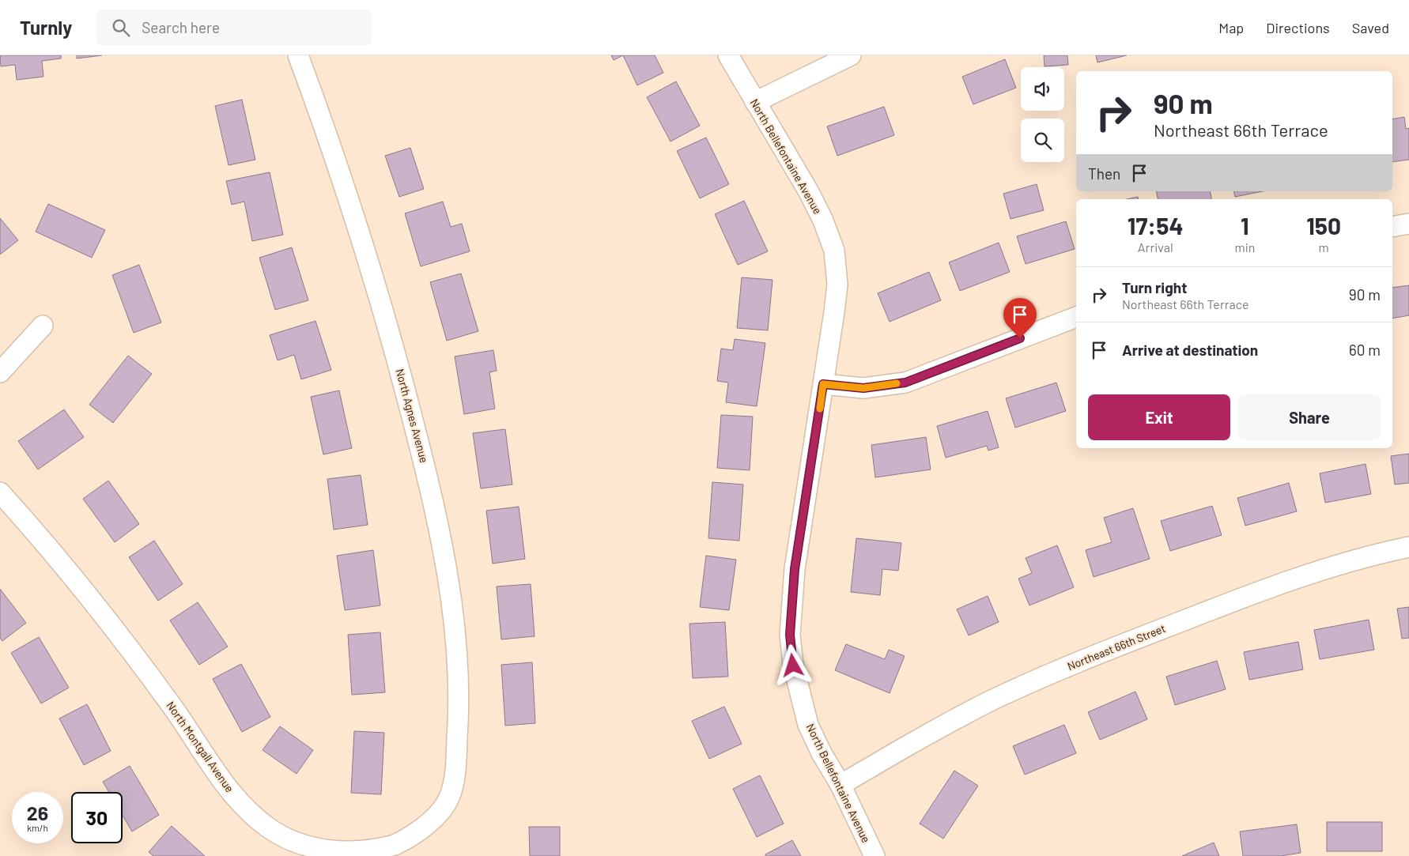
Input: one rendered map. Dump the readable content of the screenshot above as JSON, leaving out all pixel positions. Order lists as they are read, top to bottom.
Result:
{
  "streets": {
    "street": [
      "North Bellefontaine Avenue",
      "North Agnes Avenue",
      "Northeast 66th Street",
      "North Montgall Avenue"
    ]
  },
  "crossings": [
    ["North Bellefontaine Avenue", "Northeast 66th Street"],
    ["North Agnes Avenue", "North Montgall Avenue"]
  ],
  "page": {
    "header": "Turnly",
    "search": "Search here",
    "nav": ["Map", "Directions", "Saved"],
    "turn": ["90 m", "Northeast 66th Terrace"],
    "then": "Then",
    "eta": [
      "17:54",
      "Arrival",
      "1",
      "min",
      "150",
      "m"
    ],
    "list": [
      {
        "name": "Turn right",
        "note": "Northeast 66th Terrace",
        "value": "90 m"
      },
      {
        "name": "Arrive at destination",
        "value": "60 m"
      }
    ],
    "buttons": ["Exit", "Share"],
    "speed": "26 km/h",
    "limit": "30"
  }
}
